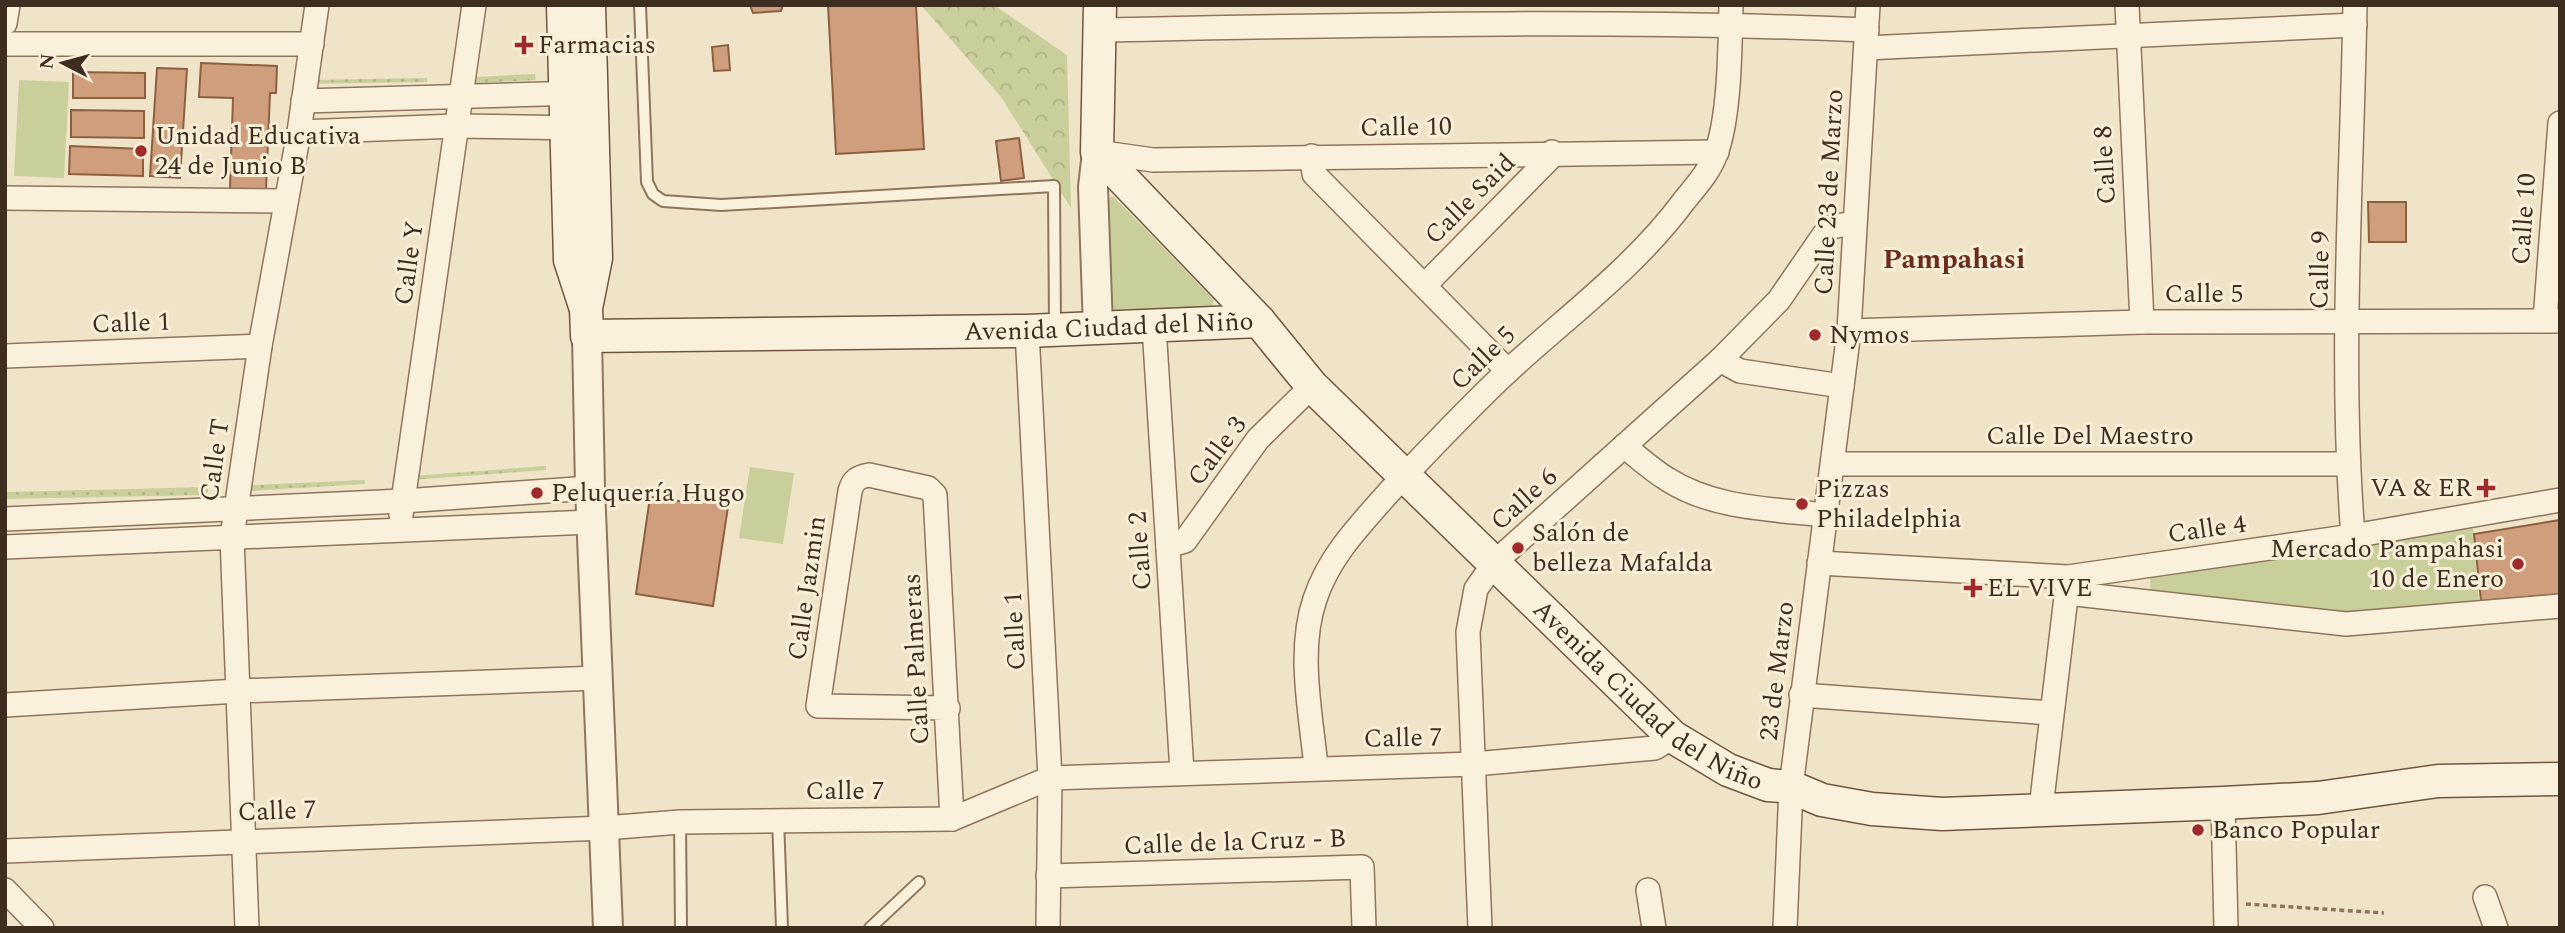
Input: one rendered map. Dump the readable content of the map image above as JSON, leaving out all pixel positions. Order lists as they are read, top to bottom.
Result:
{
  "streets": {
    "main road": ["Avenida Ciudad del Niño"],
    "street": [
      "Calle 10",
      "Calle 8",
      "Calle 23 de Marzo",
      "Calle Said",
      "Calle Y",
      "Calle 9",
      "Calle 5",
      "Calle 1",
      "Calle Del Maestro",
      "Calle 3",
      "Calle T",
      "Calle 6",
      "Calle 4",
      "Calle 2",
      "Calle Jazmin",
      "Calle Palmeras",
      "23 de Marzo",
      "Calle 7",
      "Calle de la Cruz - B"
    ]
  },
  "crossings": [
    ["Calle 10", "Calle Said"],
    ["Calle 10", "Calle 5"],
    ["Calle 8", "Calle 5"],
    ["Calle 23 de Marzo", "Calle 5"],
    ["Calle 23 de Marzo", "Calle Del Maestro"],
    ["Calle 23 de Marzo", "Calle 6"],
    ["Calle 23 de Marzo", "23 de Marzo"],
    ["Calle 9", "Calle 5"],
    ["Calle 9", "Calle Del Maestro"],
    ["Calle 9", "Calle 4"],
    ["Calle 5", "Avenida Ciudad del Niño"],
    ["Calle 5", "Calle 7"],
    ["Calle 1", "Avenida Ciudad del Niño"],
    ["Calle 1", "Calle T"],
    ["Calle 1", "Calle 7"],
    ["Calle 1", "Calle de la Cruz - B"],
    ["Avenida Ciudad del Niño", "Calle 3"],
    ["Avenida Ciudad del Niño", "Calle 6"],
    ["Avenida Ciudad del Niño", "Calle 2"],
    ["Avenida Ciudad del Niño", "23 de Marzo"],
    ["Avenida Ciudad del Niño", "Calle 7"],
    ["Calle Del Maestro", "23 de Marzo"],
    ["Calle 3", "Calle 2"],
    ["Calle T", "Calle 7"],
    ["Calle 6", "Calle 7"],
    ["Calle 4", "23 de Marzo"],
    ["Calle 2", "Calle 7"],
    ["Calle Jazmin", "Calle Palmeras"],
    ["Calle Palmeras", "Calle 7"]
  ],
  "districts": ["Pampahasi"],
  "places": {
    "health": ["Farmacias", "VA & ER", "EL VIVE"],
    "other": [
      "Unidad Educativa 24 de Junio B",
      "Nymos",
      "Peluquería Hugo",
      "Pizzas Philadelphia",
      "Salón de belleza Mafalda",
      "Mercado Pampahasi 10 de Enero",
      "Banco Popular"
    ]
  },
  "north": "left"
}
